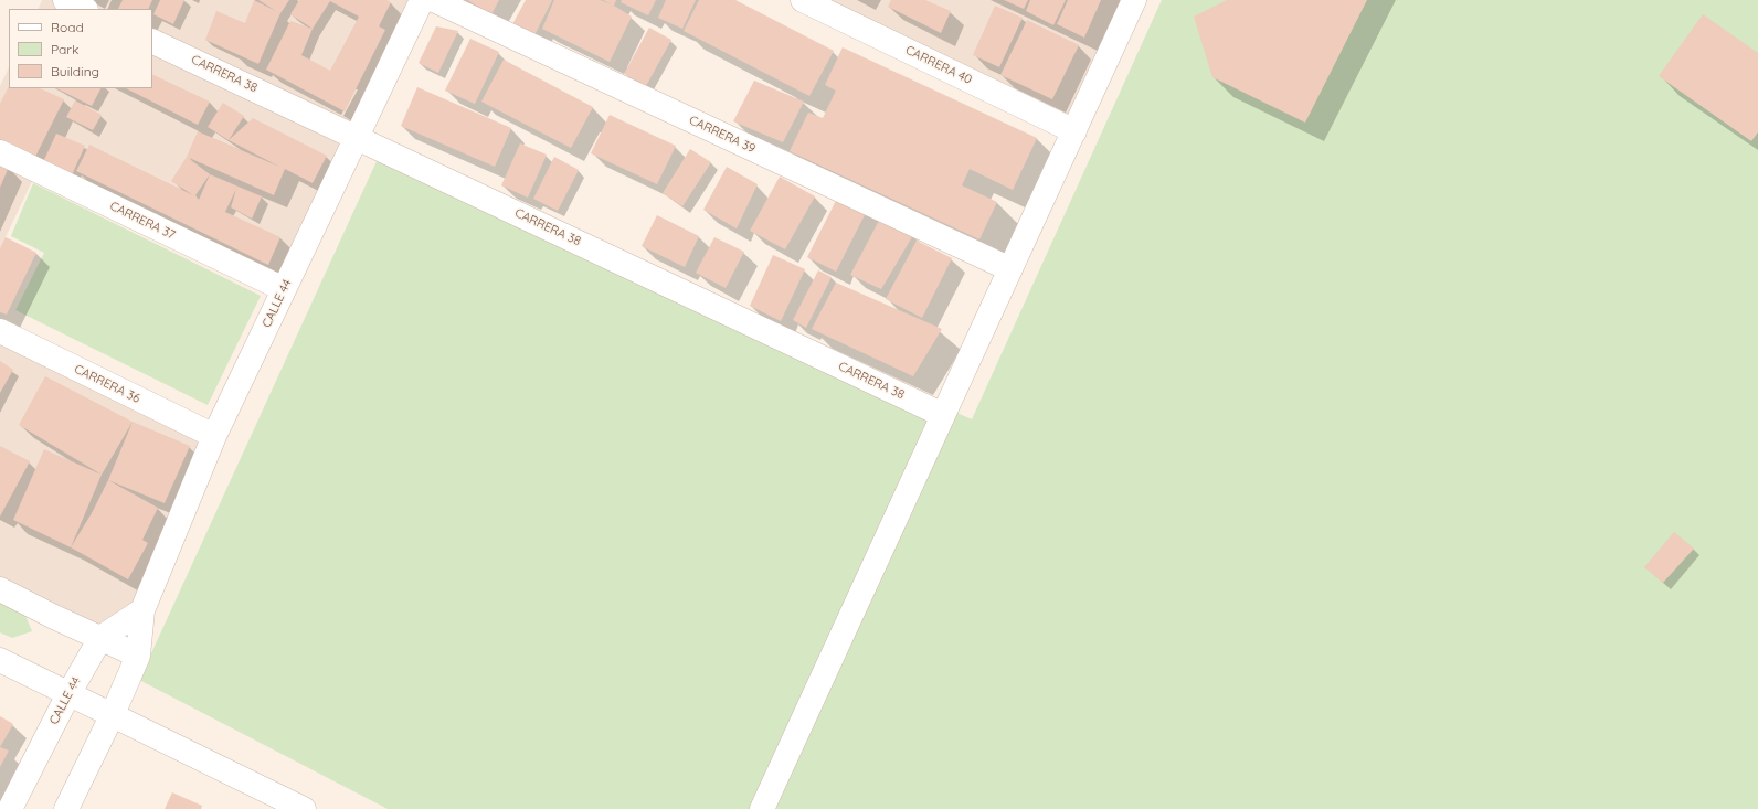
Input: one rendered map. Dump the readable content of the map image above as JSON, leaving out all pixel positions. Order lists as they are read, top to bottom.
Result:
{
  "streets": {
    "street": [
      "CARRERA 40",
      "CARRERA 38",
      "CARRERA 39",
      "CARRERA 37",
      "CALLE 44",
      "CARRERA 36"
    ]
  },
  "crossings": [
    ["CARRERA 38", "CALLE 44"],
    ["CARRERA 37", "CALLE 44"],
    ["CALLE 44", "CARRERA 36"]
  ],
  "legend": ["Road", "Park", "Building"]
}
